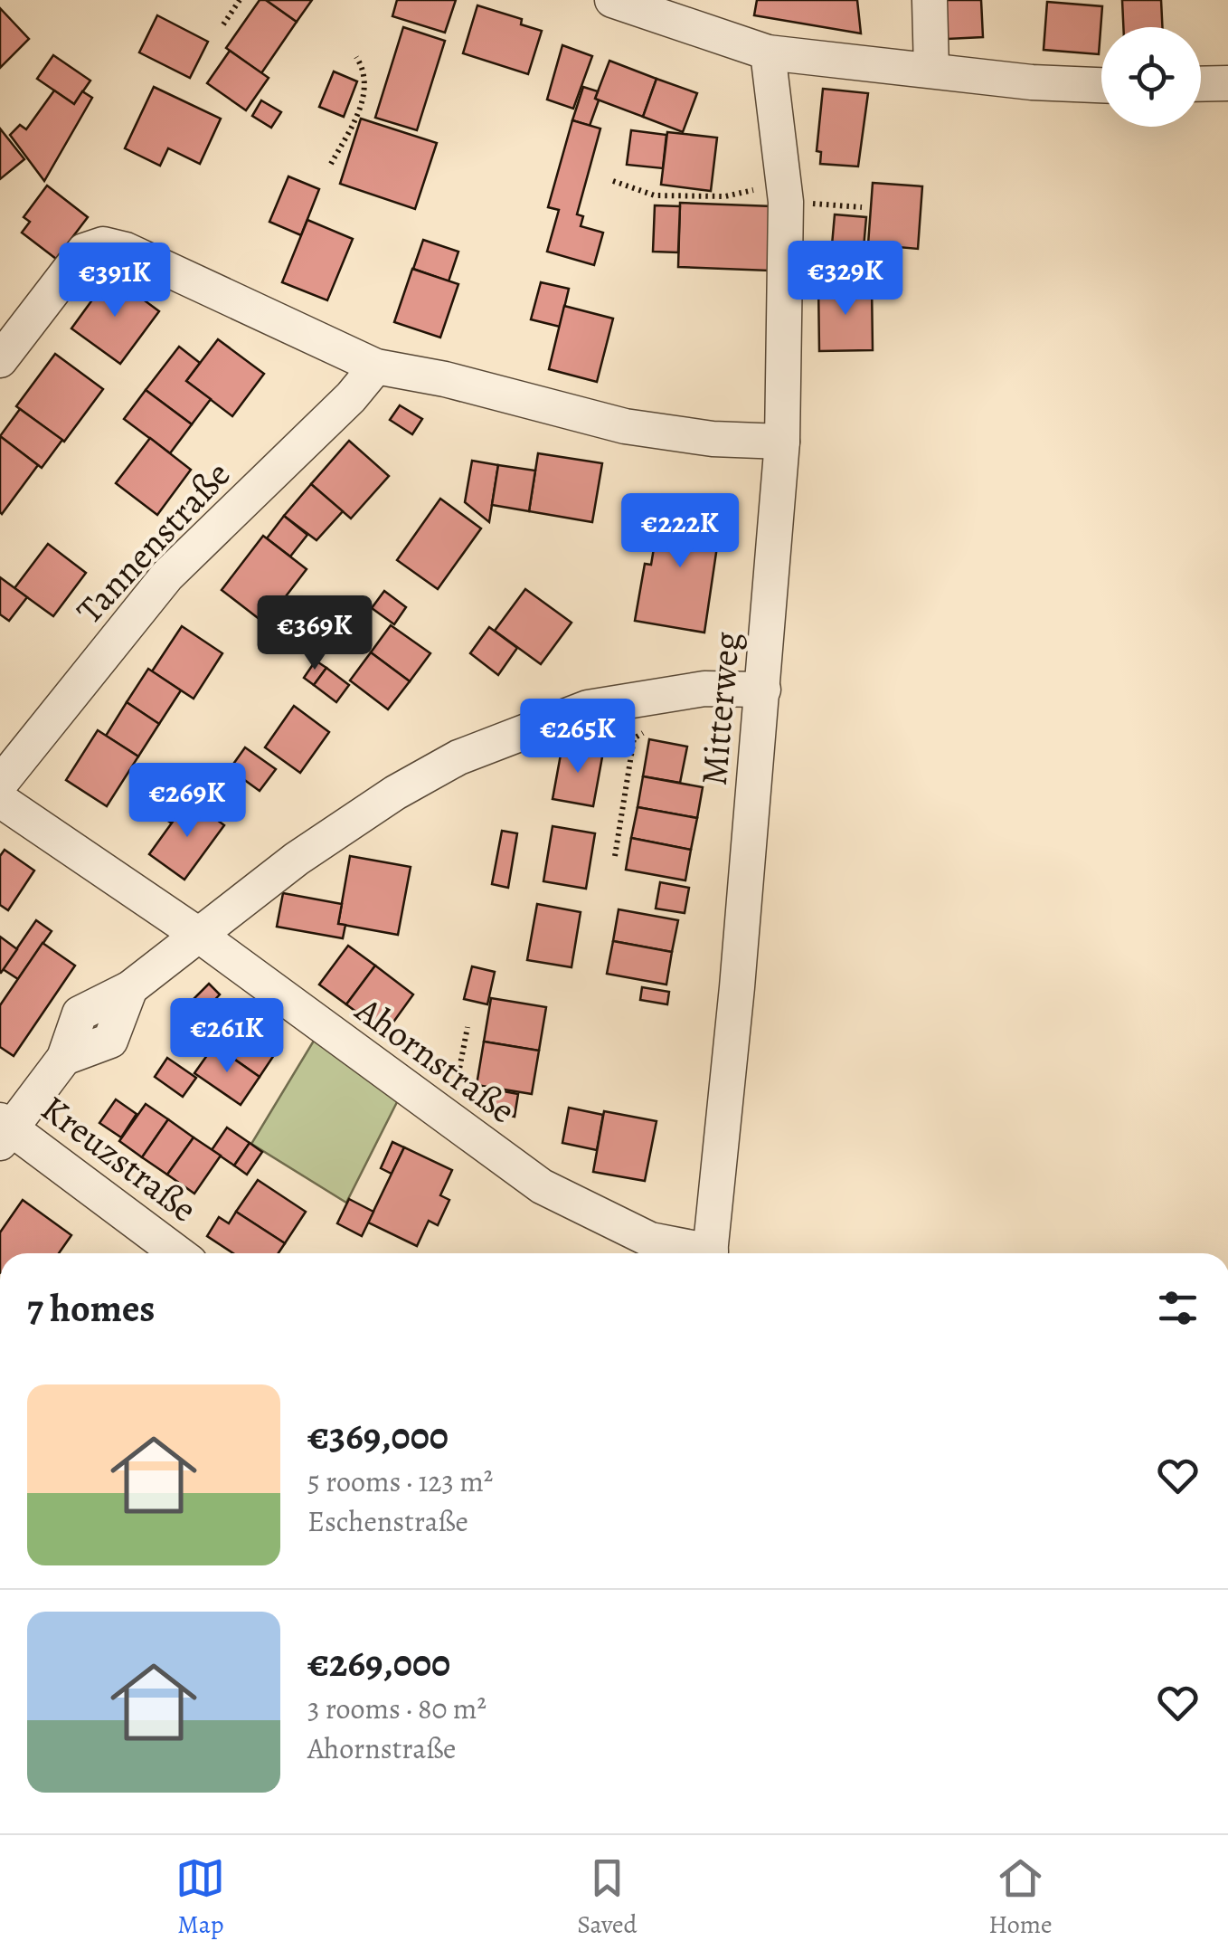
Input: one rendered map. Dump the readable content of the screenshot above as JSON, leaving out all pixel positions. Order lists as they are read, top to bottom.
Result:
{
  "streets": {
    "street": [
      "Tannenstraße",
      "Mitterweg",
      "Ahornstraße",
      "Kreuzstraße"
    ]
  },
  "page": {
    "price": [
      "€329K",
      "€391K",
      "€222K",
      "€369K",
      "€265K",
      "€269K",
      "€261K"
    ],
    "heading": "7 homes",
    "list": [
      {
        "name": "€369,000",
        "note": "5 rooms · 123 m² · Eschenstraße"
      },
      {
        "name": "€269,000",
        "note": "3 rooms · 80 m² · Ahornstraße"
      }
    ],
    "tabs": ["Map", "Saved", "Home"]
  }
}
